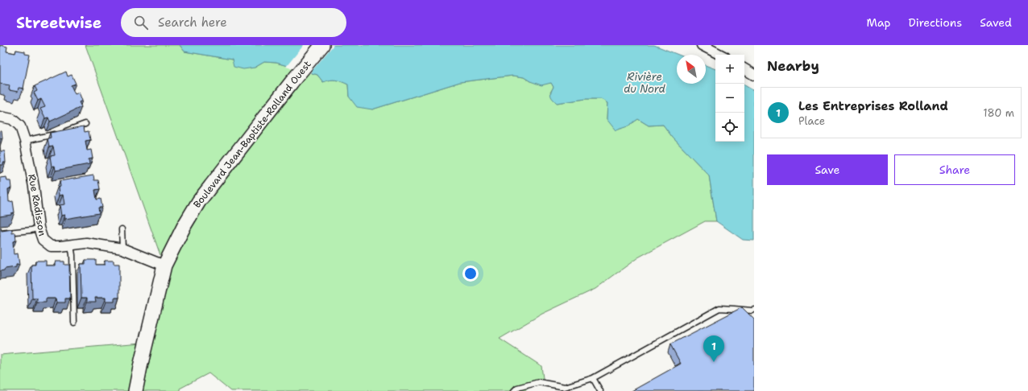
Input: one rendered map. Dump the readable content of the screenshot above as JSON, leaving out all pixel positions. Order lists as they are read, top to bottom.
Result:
{
  "streets": {
    "street": ["Boulevard Jean-Baptiste-Rolland Ouest", "Rue Radisson"]
  },
  "crossings": [
    ["Boulevard Jean-Baptiste-Rolland Ouest", "Rue Radisson"]
  ],
  "water": ["Rivière du Nord"],
  "north": "top left",
  "page": {
    "header": "Streetwise",
    "search": "Search here",
    "nav": ["Map", "Directions", "Saved"],
    "heading": "Nearby",
    "map_buttons": ["+", "−"],
    "list": [
      {
        "mark": "1",
        "name": "Les Entreprises Rolland",
        "note": "Place",
        "value": "180 m"
      }
    ],
    "buttons": ["Save", "Share"],
    "pins": "1"
  }
}
